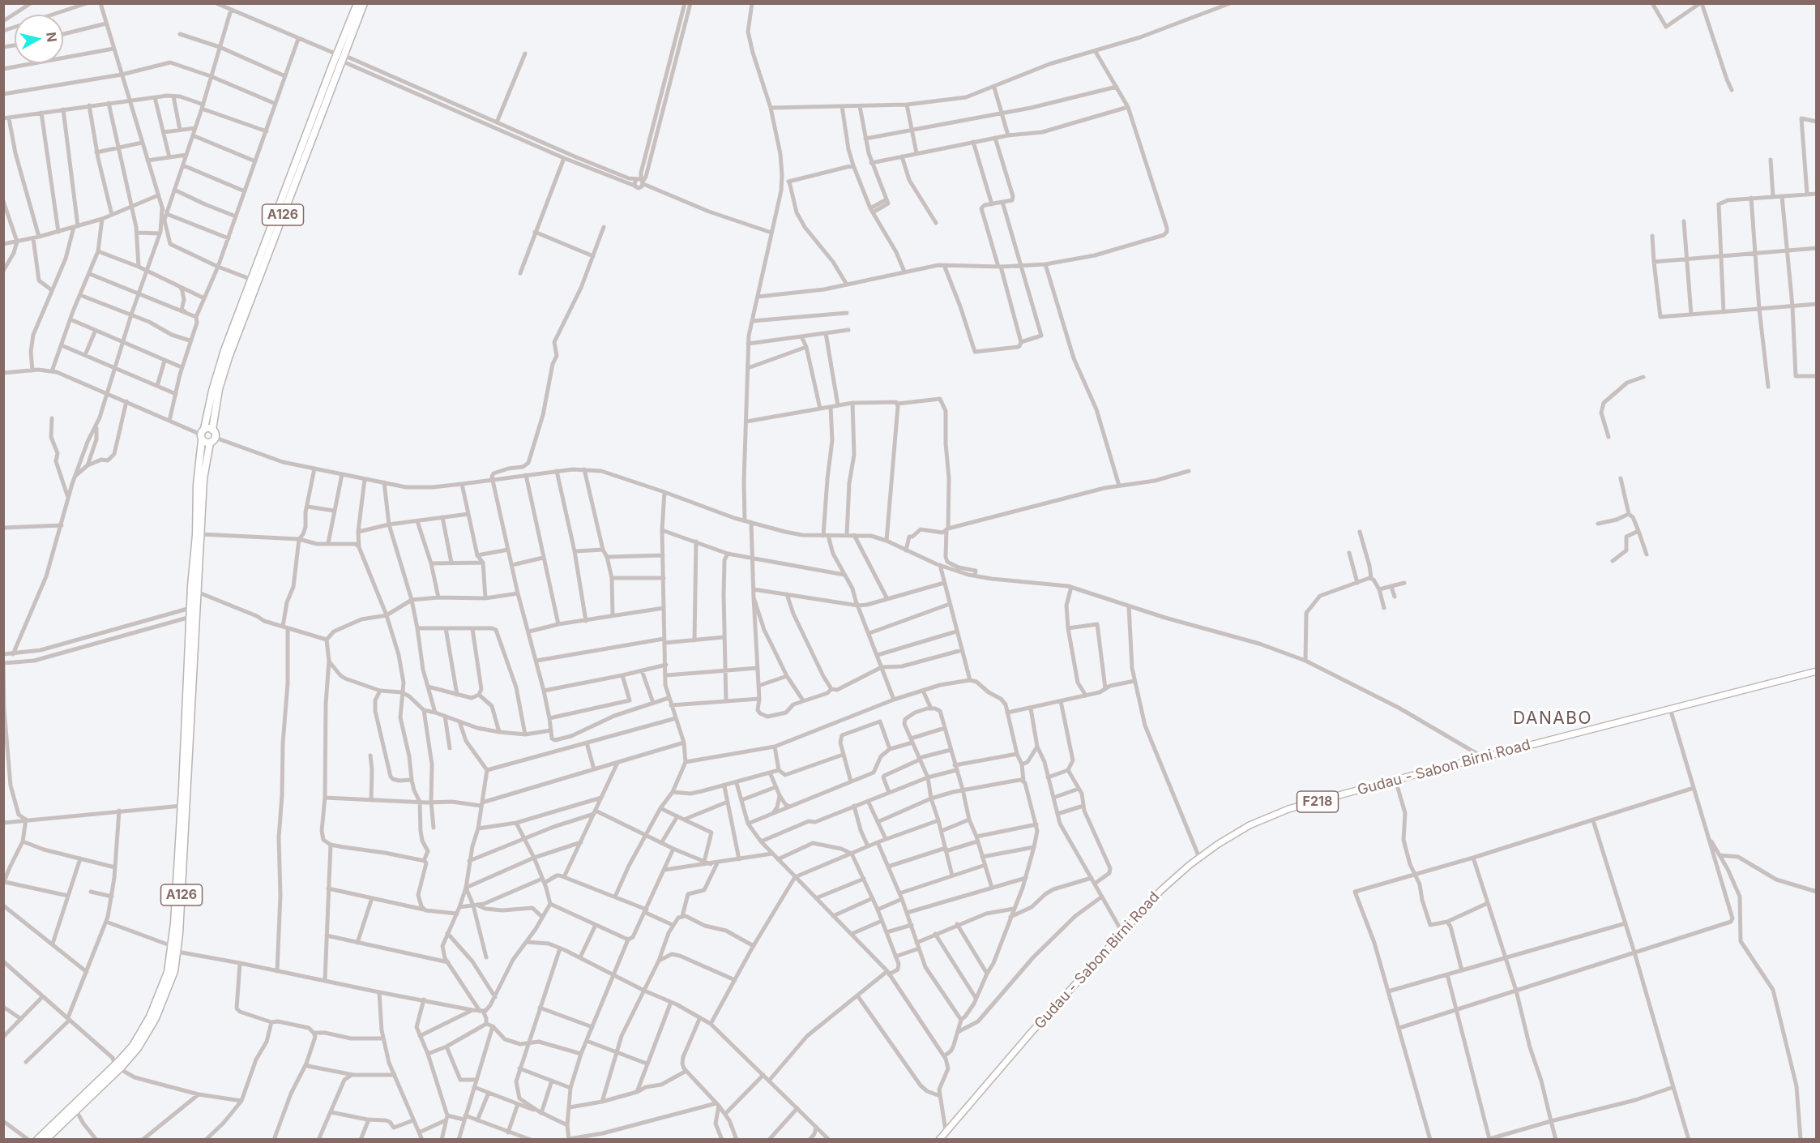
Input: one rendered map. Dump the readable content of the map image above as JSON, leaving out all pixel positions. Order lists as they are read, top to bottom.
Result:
{
  "streets": {
    "highway": ["A126"],
    "main road": ["Gudau - Sabon Birni Road", "F218"]
  },
  "districts": ["DANABO"],
  "north": "right"
}
